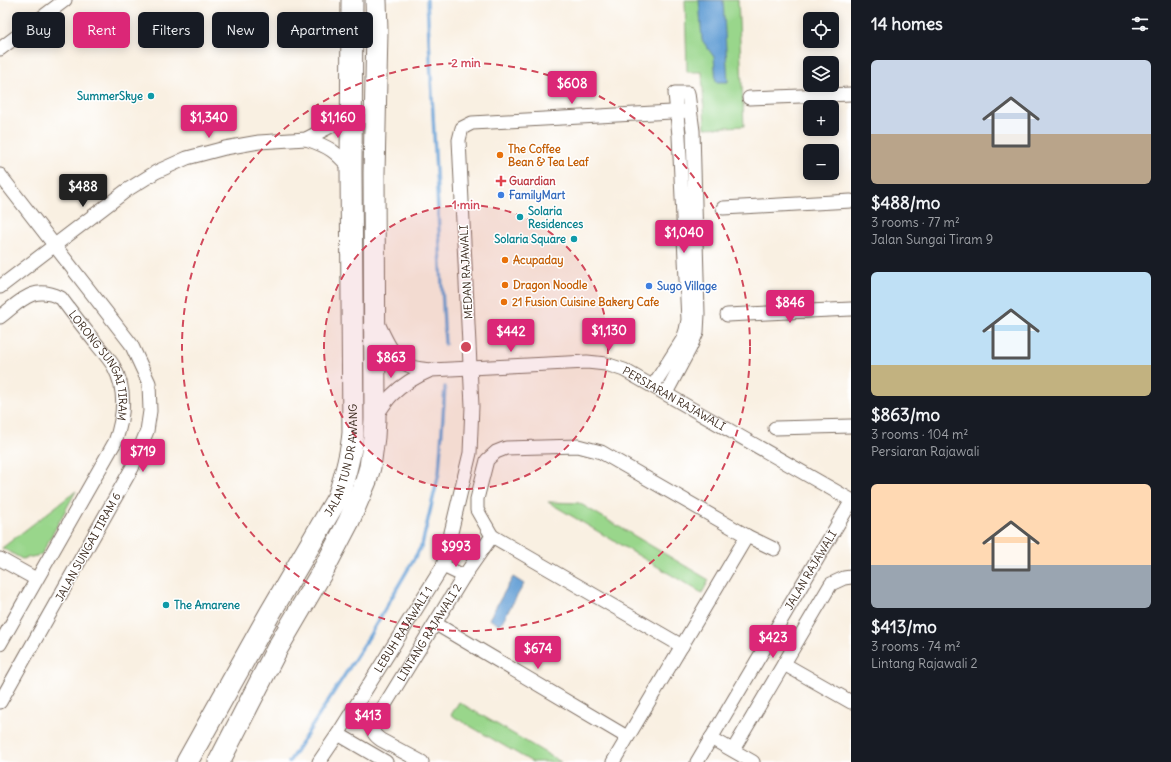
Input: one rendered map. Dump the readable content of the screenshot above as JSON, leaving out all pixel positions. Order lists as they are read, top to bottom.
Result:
{
  "streets": {
    "main road": ["JALAN TUN DR AWANG"],
    "street": [
      "MEDAN RAJAWALI",
      "LORONG SUNGAI TIRAM",
      "PERSIARAN RAJAWALI",
      "JALAN SUNGAI TIRAM 6",
      "JALAN RAJAWALI",
      "LEBUH RAJAWALI 1",
      "LINTANG RAJAWALI 2"
    ]
  },
  "crossings": [
    ["MEDAN RAJAWALI", "PERSIARAN RAJAWALI"],
    ["MEDAN RAJAWALI", "LEBUH RAJAWALI 1"],
    ["PERSIARAN RAJAWALI", "JALAN TUN DR AWANG"],
    ["PERSIARAN RAJAWALI", "JALAN RAJAWALI"],
    ["PERSIARAN RAJAWALI", "LEBUH RAJAWALI 1"]
  ],
  "places": {
    "other": [
      "SummerSkye",
      "The Coffee Bean & Tea Leaf",
      "FamilyMart",
      "Solaria Residences",
      "Solaria Square",
      "Acupaday",
      "Dragon Noodle",
      "Sugo Village",
      "21 Fusion Cuisine Bakery Cafe",
      "The Amarene"
    ],
    "health": ["Guardian"]
  },
  "page": {
    "heading": "14 homes",
    "map_buttons": ["+", "−"],
    "chip": [
      "Buy",
      "Rent",
      "Filters",
      "New",
      "Apartment"
    ],
    "list": [
      {
        "name": "$488/mo",
        "note": "3 rooms · 77 m² · Jalan Sungai Tiram 9"
      },
      {
        "name": "$863/mo",
        "note": "3 rooms · 104 m² · Persiaran Rajawali"
      },
      {
        "name": "$413/mo",
        "note": "3 rooms · 74 m² · Lintang Rajawali 2"
      }
    ],
    "price": [
      "$608",
      "$1,340",
      "$1,160",
      "$488",
      "$1,040",
      "$846",
      "$1,130",
      "$442",
      "$863",
      "$719",
      "$993",
      "$423",
      "$674",
      "$413"
    ]
  },
  "rings": ["2 min", "1 min"]
}
